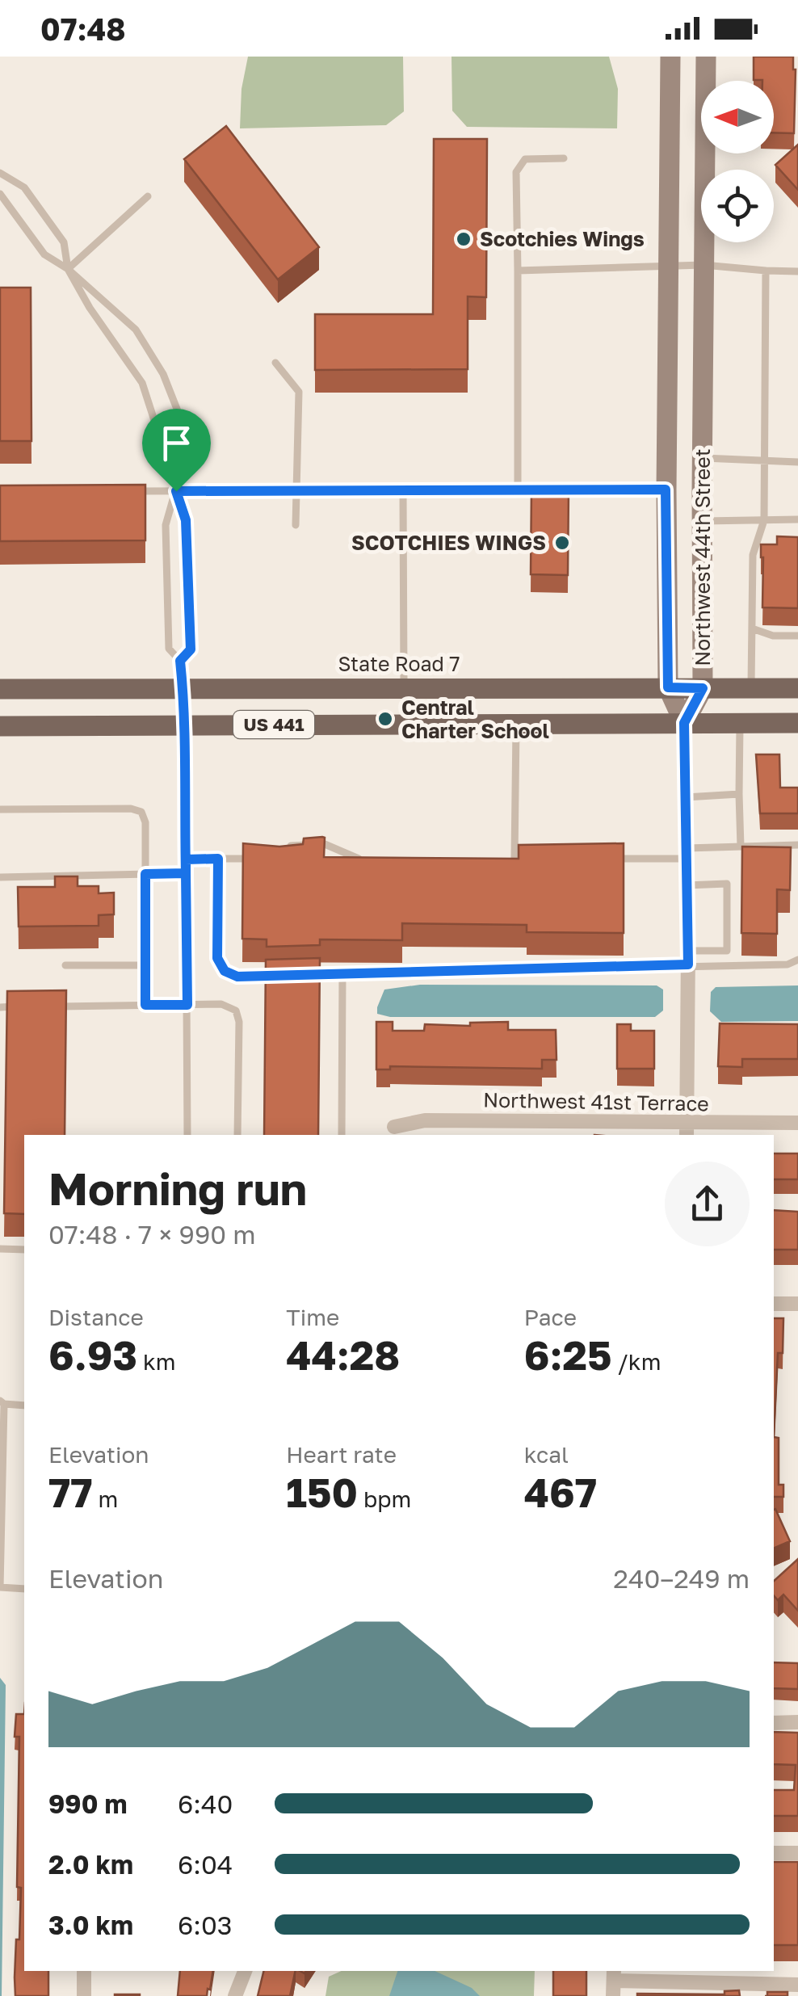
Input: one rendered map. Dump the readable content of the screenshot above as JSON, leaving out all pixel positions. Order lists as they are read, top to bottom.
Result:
{
  "streets": {
    "main road": ["State Road 7", "US 441"],
    "street": ["Northwest 44th Street", "Northwest 41st Terrace"]
  },
  "crossings": [
    ["Northwest 44th Street", "State Road 7"],
    ["Northwest 44th Street", "US 441"]
  ],
  "places": ["Scotchies Wings", "SCOTCHIES WINGS", "Central Charter School"],
  "north": "left",
  "page": {
    "status": "07:48",
    "heading": ["Morning run", "07:48 · 7 × 990 m"],
    "stats": [
      ["Distance", "6.93 km"],
      ["Time", "44:28"],
      ["Pace", "6:25 /km"],
      ["Elevation", "77 m"],
      ["Heart rate", "150 bpm"],
      ["kcal", "467"]
    ],
    "chart": ["Elevation", "240–249 m"],
    "list": [
      {
        "name": "990 m",
        "note": "6:40"
      },
      {
        "name": "2.0 km",
        "note": "6:04"
      },
      {
        "name": "3.0 km",
        "note": "6:03"
      }
    ]
  }
}
